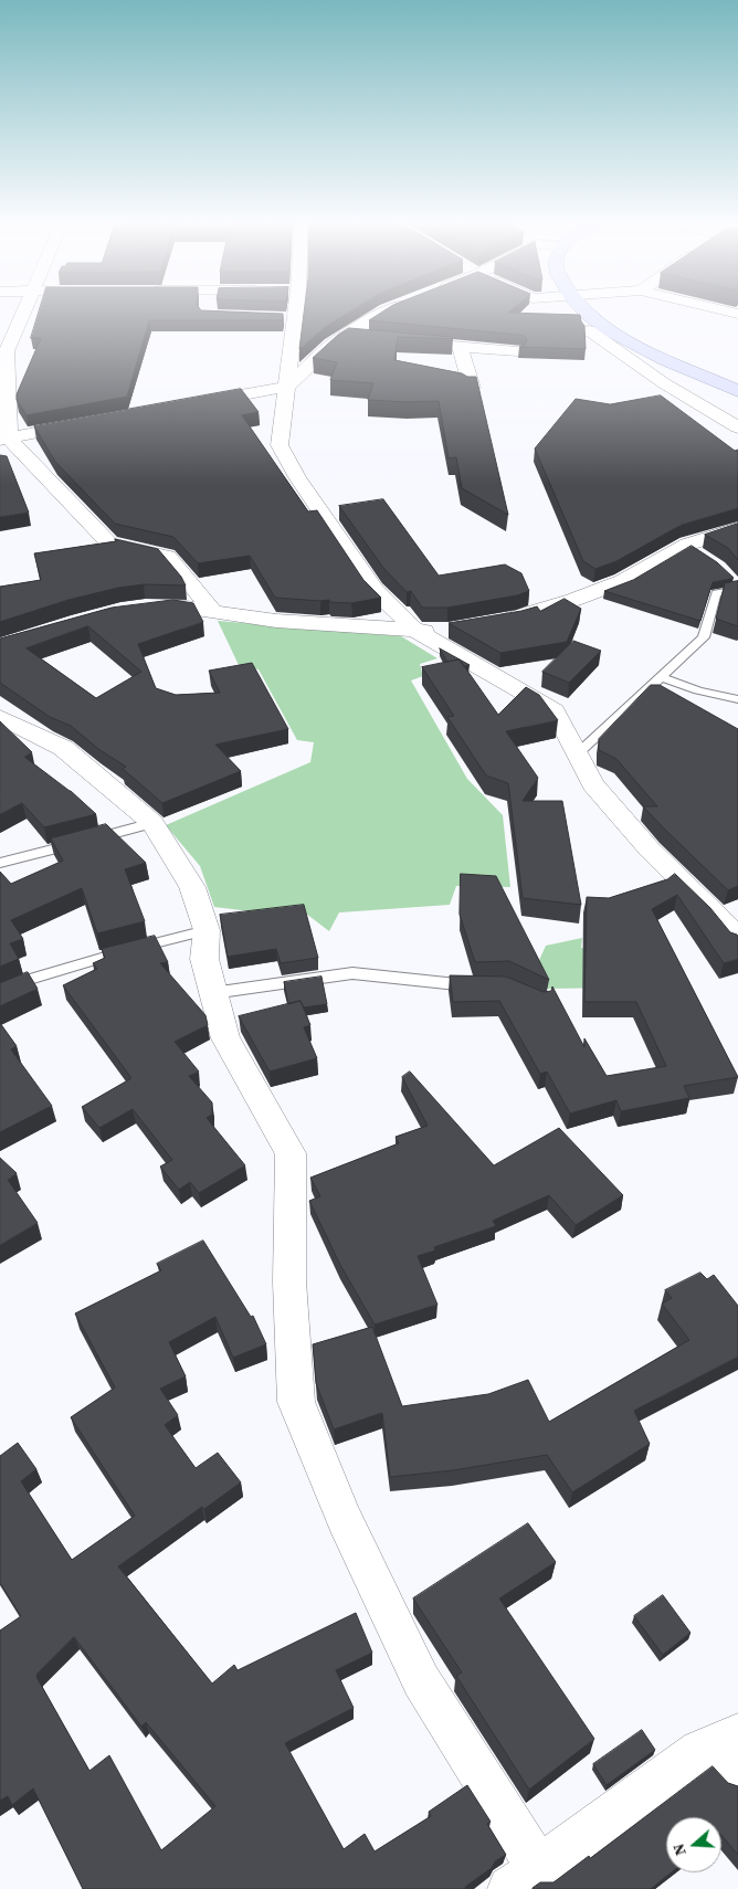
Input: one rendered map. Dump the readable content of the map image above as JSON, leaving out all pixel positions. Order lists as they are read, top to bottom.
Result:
{
  "north": "left"
}
